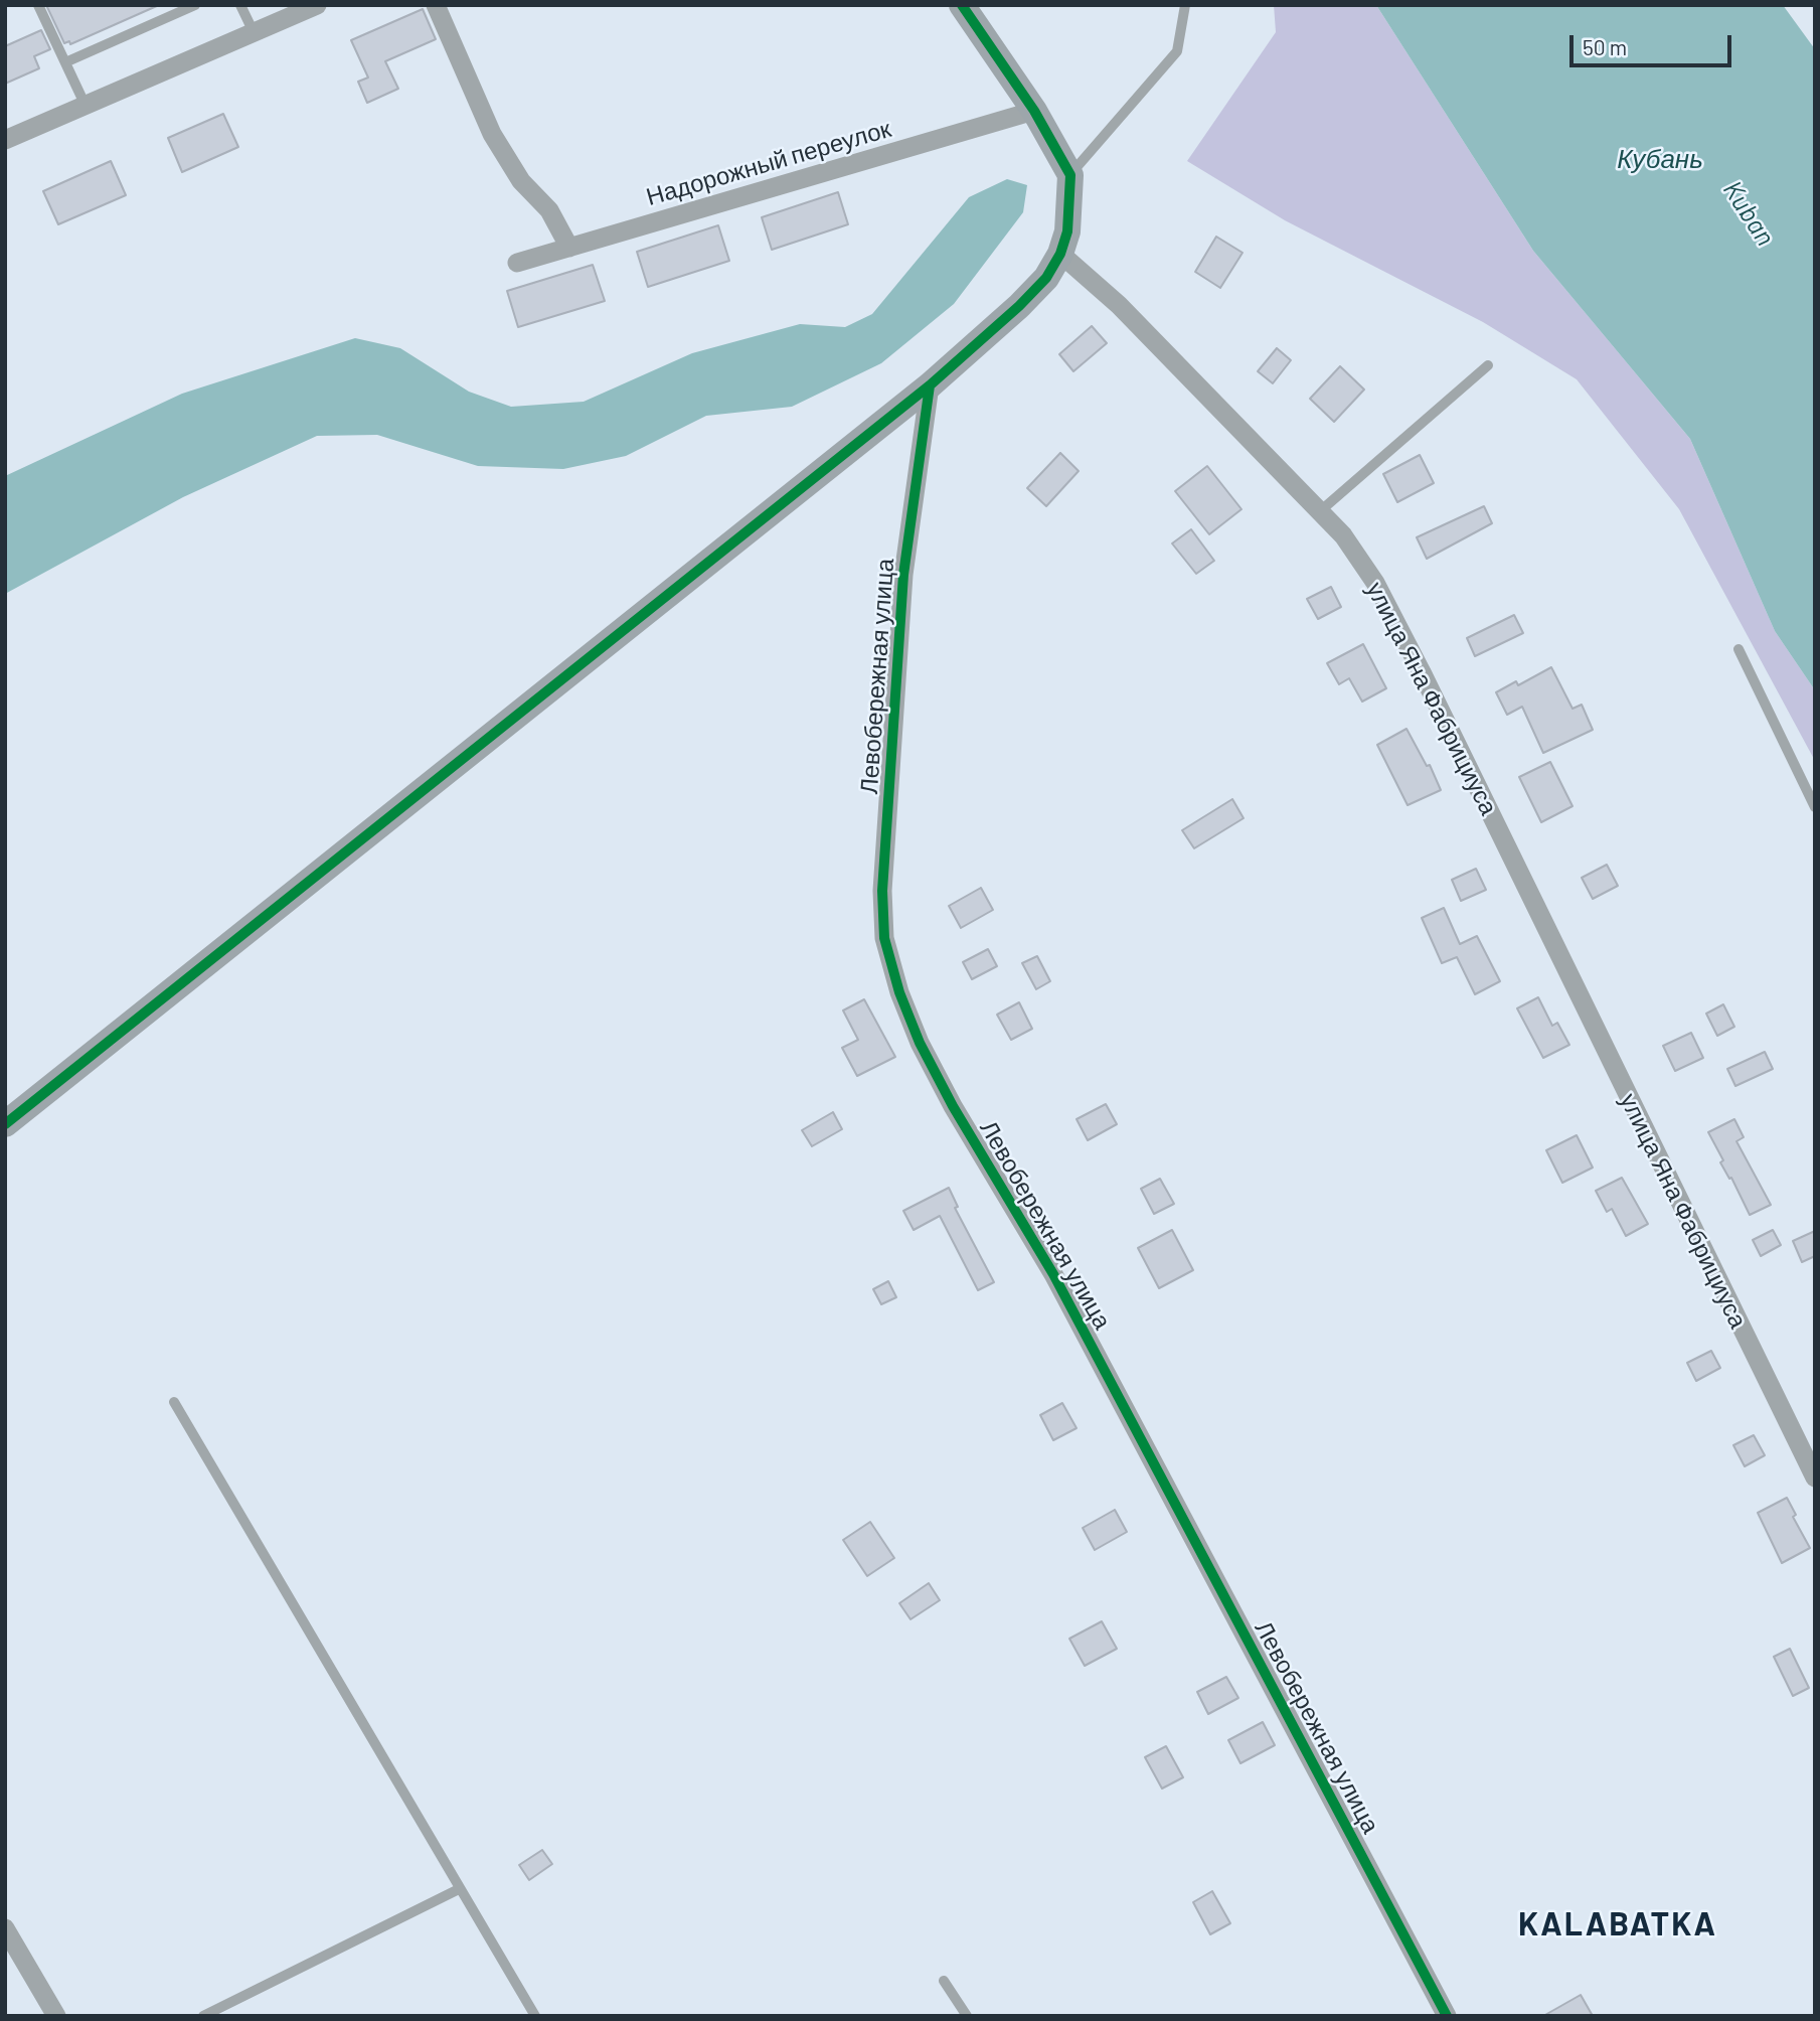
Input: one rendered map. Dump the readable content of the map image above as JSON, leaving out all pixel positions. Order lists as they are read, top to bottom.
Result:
{
  "streets": {
    "street": ["Надорожный переулок", "Левобережная улица", "улица Яна Фабрициуса"]
  },
  "districts": ["KALABATKA"],
  "water": ["Кубань", "Kuban"],
  "scale_bar": "50 m"
}
